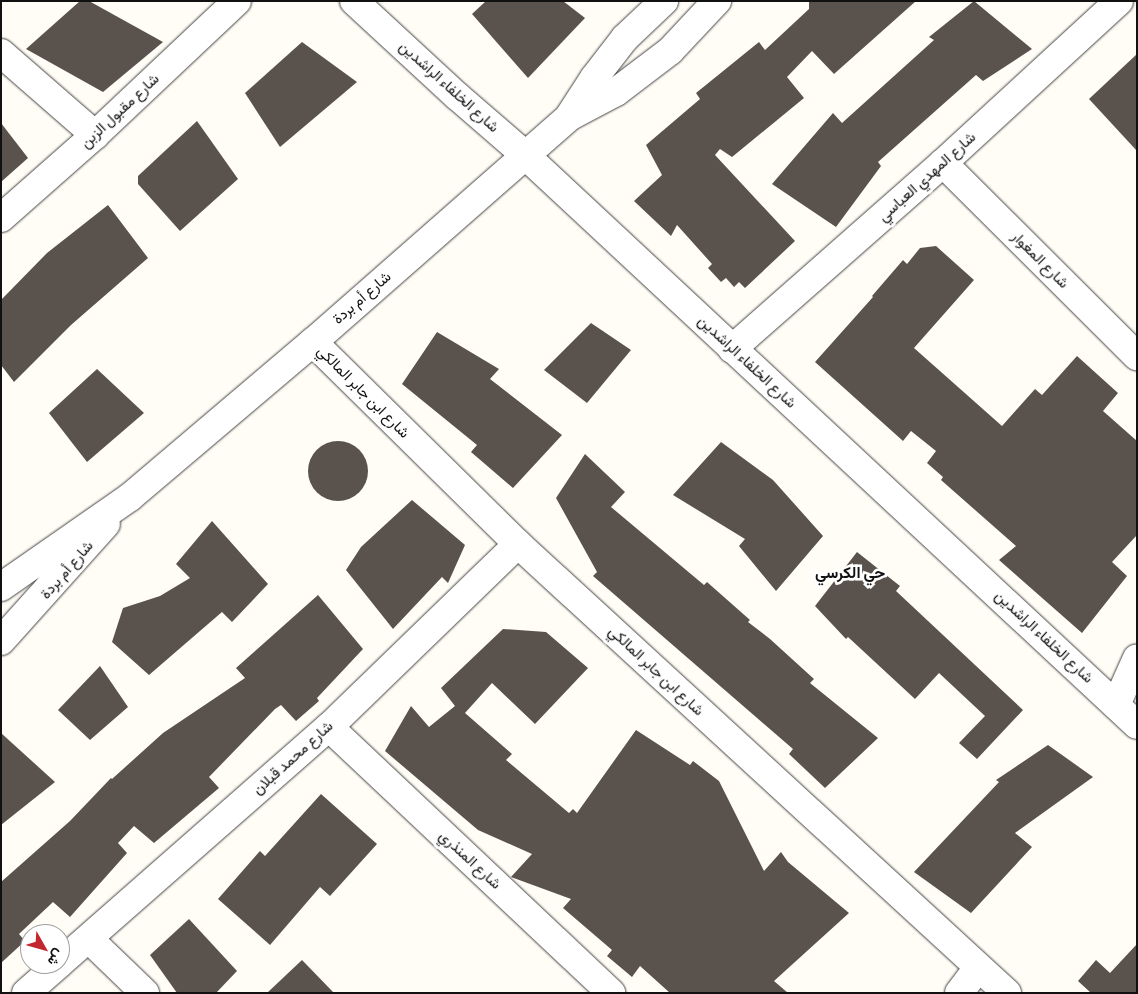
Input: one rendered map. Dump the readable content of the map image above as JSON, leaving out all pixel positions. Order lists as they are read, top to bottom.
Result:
{
  "streets": {
    "street": [
      "شارع الخلفاء الراشدين",
      "شارع مقبول الزبن",
      "شارع المهدي العباسي",
      "شارع المغوار",
      "شارع أم بردة",
      "شارع ابن جابر المالكي",
      "شارع محمد قبلان",
      "شارع المنذري"
    ]
  },
  "crossings": [
    ["شارع الخلفاء الراشدين", "شارع المهدي العباسي"],
    ["شارع الخلفاء الراشدين", "شارع أم بردة"],
    ["شارع المهدي العباسي", "شارع المغوار"],
    ["شارع أم بردة", "شارع ابن جابر المالكي"],
    ["شارع ابن جابر المالكي", "شارع محمد قبلان"],
    ["شارع محمد قبلان", "شارع المنذري"]
  ],
  "districts": ["حي الكرسي"],
  "north": "bottom right"
}
